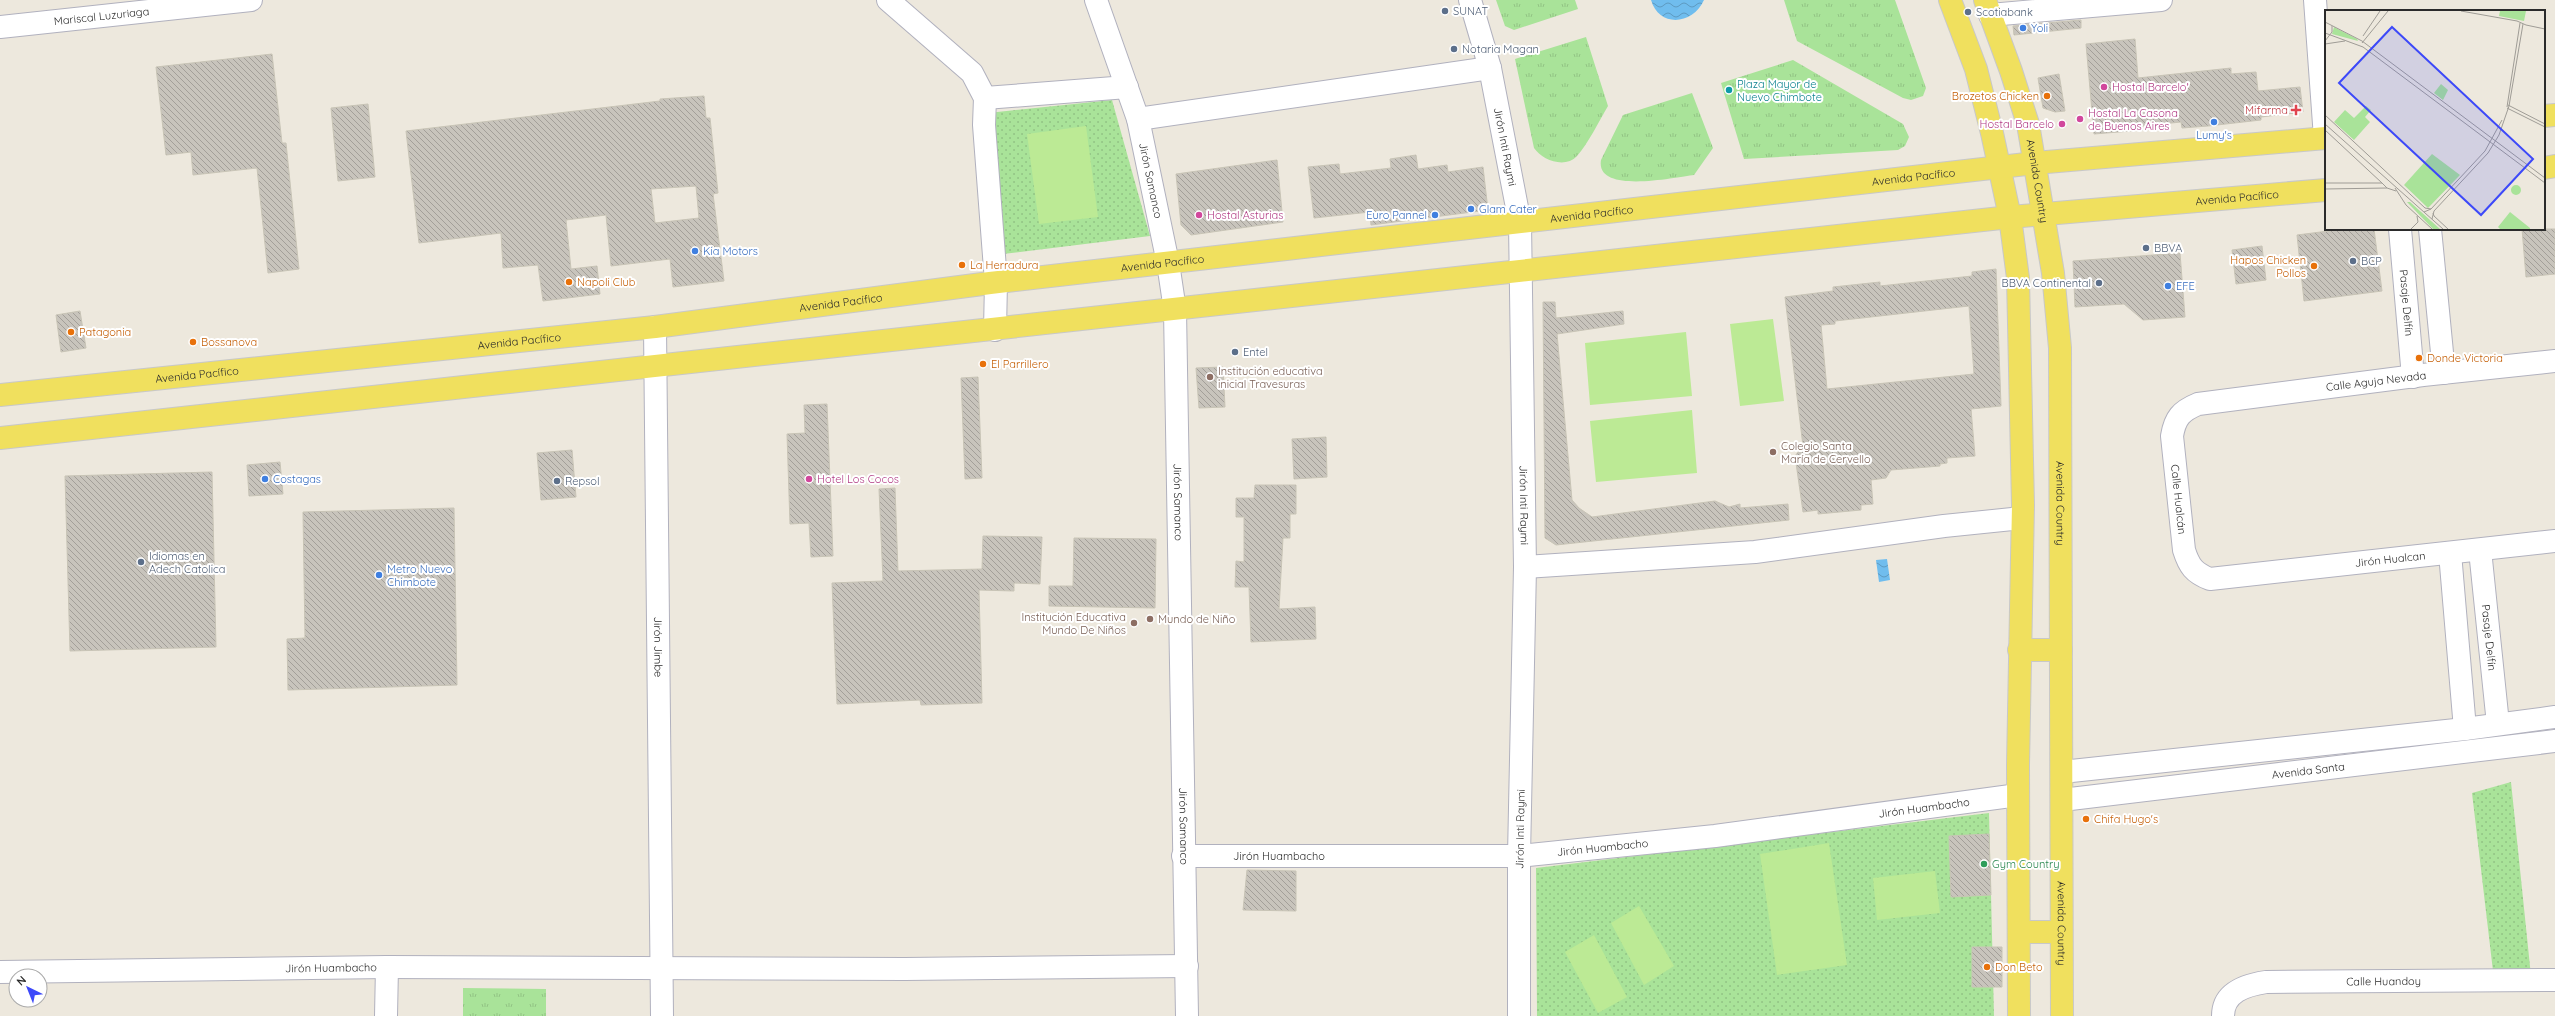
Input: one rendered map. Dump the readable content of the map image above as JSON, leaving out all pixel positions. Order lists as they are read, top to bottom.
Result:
{
  "streets": {
    "main road": ["Avenida Pacífico", "Avenida Country"],
    "street": [
      "Mariscal Luzuriaga",
      "Jirón Inti Raymi",
      "Jirón Samanco",
      "Pasaje Delfín",
      "Calle Aguja Nevada",
      "Calle Hualcán",
      "Jirón Hualcan",
      "Jirón Jimbe",
      "Avenida Santa",
      "Jirón Huambacho",
      "Calle Huandoy"
    ]
  },
  "crossings": [
    ["Jirón Inti Raymi", "Avenida Pacífico"],
    ["Jirón Inti Raymi", "Jirón Huambacho"],
    ["Avenida Pacífico", "Jirón Samanco"],
    ["Avenida Pacífico", "Avenida Country"],
    ["Avenida Pacífico", "Jirón Jimbe"],
    ["Jirón Samanco", "Jirón Huambacho"],
    ["Avenida Country", "Avenida Santa"],
    ["Pasaje Delfín", "Calle Aguja Nevada"],
    ["Pasaje Delfín", "Jirón Hualcan"],
    ["Calle Aguja Nevada", "Calle Hualcán"],
    ["Calle Hualcán", "Jirón Hualcan"],
    ["Jirón Jimbe", "Jirón Huambacho"]
  ],
  "places": {
    "other": [
      "SUNAT",
      "Scotiabank",
      "Yoli",
      "Notaria Magan",
      "Hostal Barcelo'",
      "Plaza Mayor de Nuevo Chimbote",
      "Brozetos Chicken",
      "Hostal La Casona de Buenos Aires",
      "Lumy's",
      "Hostal Barcelo",
      "Glam Cater",
      "Hostal Asturias",
      "Euro Pannel",
      "BBVA",
      "Kia Motors",
      "BCP",
      "La Herradura",
      "Hapos Chicken Pollos",
      "Napoli Club",
      "BBVA Continental",
      "EFE",
      "Patagonia",
      "Bossanova",
      "Entel",
      "Donde Victoria",
      "El Parrillero",
      "Institución educativa inicial Travesuras",
      "Colegio Santa María de Cervello",
      "Costagas",
      "Hotel Los Cocos",
      "Repsol",
      "Idiomas en Adech Catolica",
      "Metro Nuevo Chimbote",
      "Mundo de Niño",
      "Institución Educativa Mundo De Niños",
      "Chifa Hugo's",
      "Gym Country",
      "Don Beto"
    ],
    "health": ["Mifarma"]
  },
  "north": "top left"
}
